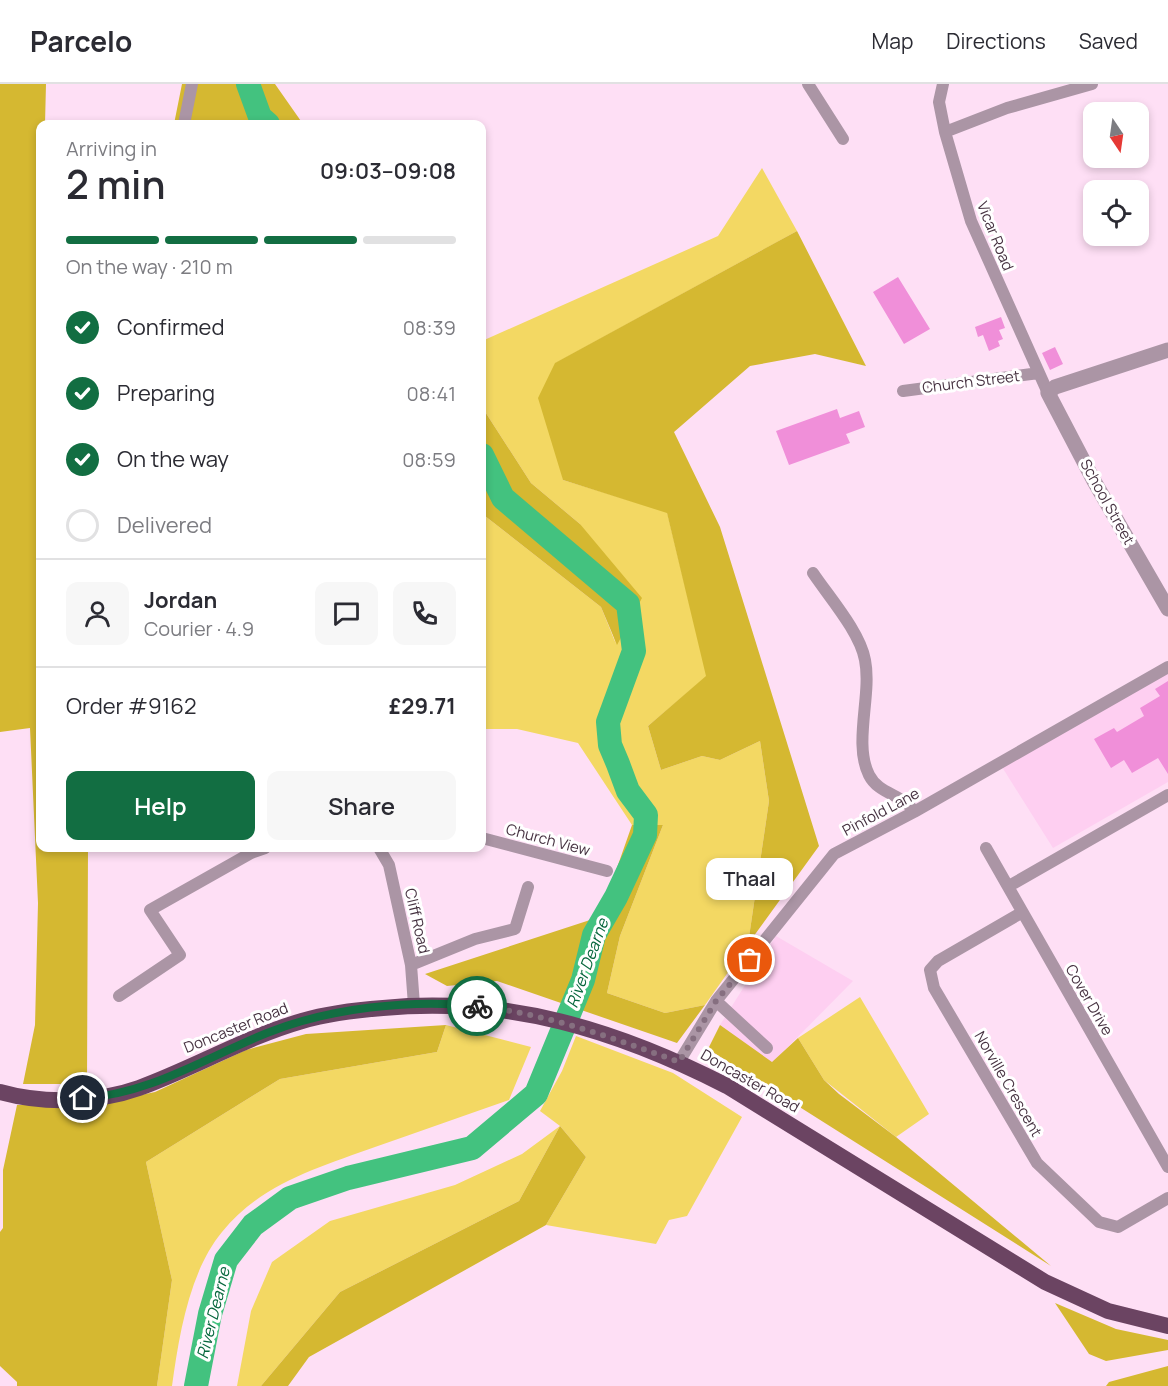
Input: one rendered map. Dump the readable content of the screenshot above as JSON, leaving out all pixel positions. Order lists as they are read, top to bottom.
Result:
{
  "streets": {
    "highway": ["Doncaster Road"],
    "street": [
      "Vicar Road",
      "Church Street",
      "School Street",
      "Pinfold Lane",
      "Church View",
      "Cliff Road",
      "Cover Drive",
      "Norville Crescent"
    ]
  },
  "crossings": [
    ["Vicar Road", "Church Street"],
    ["Vicar Road", "School Street"],
    ["Pinfold Lane", "Doncaster Road"],
    ["Cliff Road", "Doncaster Road"],
    ["Cover Drive", "Norville Crescent"]
  ],
  "water": ["River Dearne"],
  "places": ["Thaal"],
  "north": "bottom",
  "page": {
    "header": "Parcelo",
    "nav": ["Map", "Directions", "Saved"],
    "heading": ["2 min", "Arriving in", "09:03–09:08"],
    "panel": [
      "Jordan",
      "Courier · 4.9",
      "Order #9162",
      "£29.71"
    ],
    "bar": "On the way · 210 m",
    "list": [
      ["Confirmed", "08:39"],
      ["Preparing", "08:41"],
      ["On the way", "08:59"],
      "Delivered"
    ],
    "buttons": ["Help", "Share"],
    "bubble": "Thaal"
  }
}
